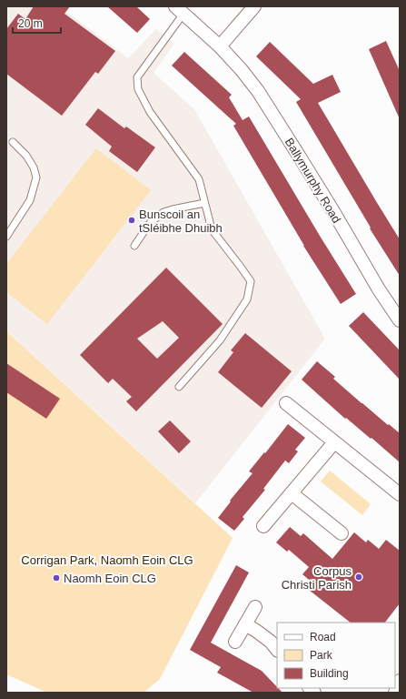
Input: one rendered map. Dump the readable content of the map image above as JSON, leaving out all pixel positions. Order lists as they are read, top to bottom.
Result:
{
  "streets": {
    "street": ["Ballymurphy Road"]
  },
  "parks": ["Corrigan Park, Naomh Eoin CLG"],
  "places": ["Bunscoil an tSléibhe Dhuibh", "Corpus Christi Parish", "Naomh Eoin CLG"],
  "legend": ["Road", "Park", "Building"],
  "scale_bar": "20 m"
}
